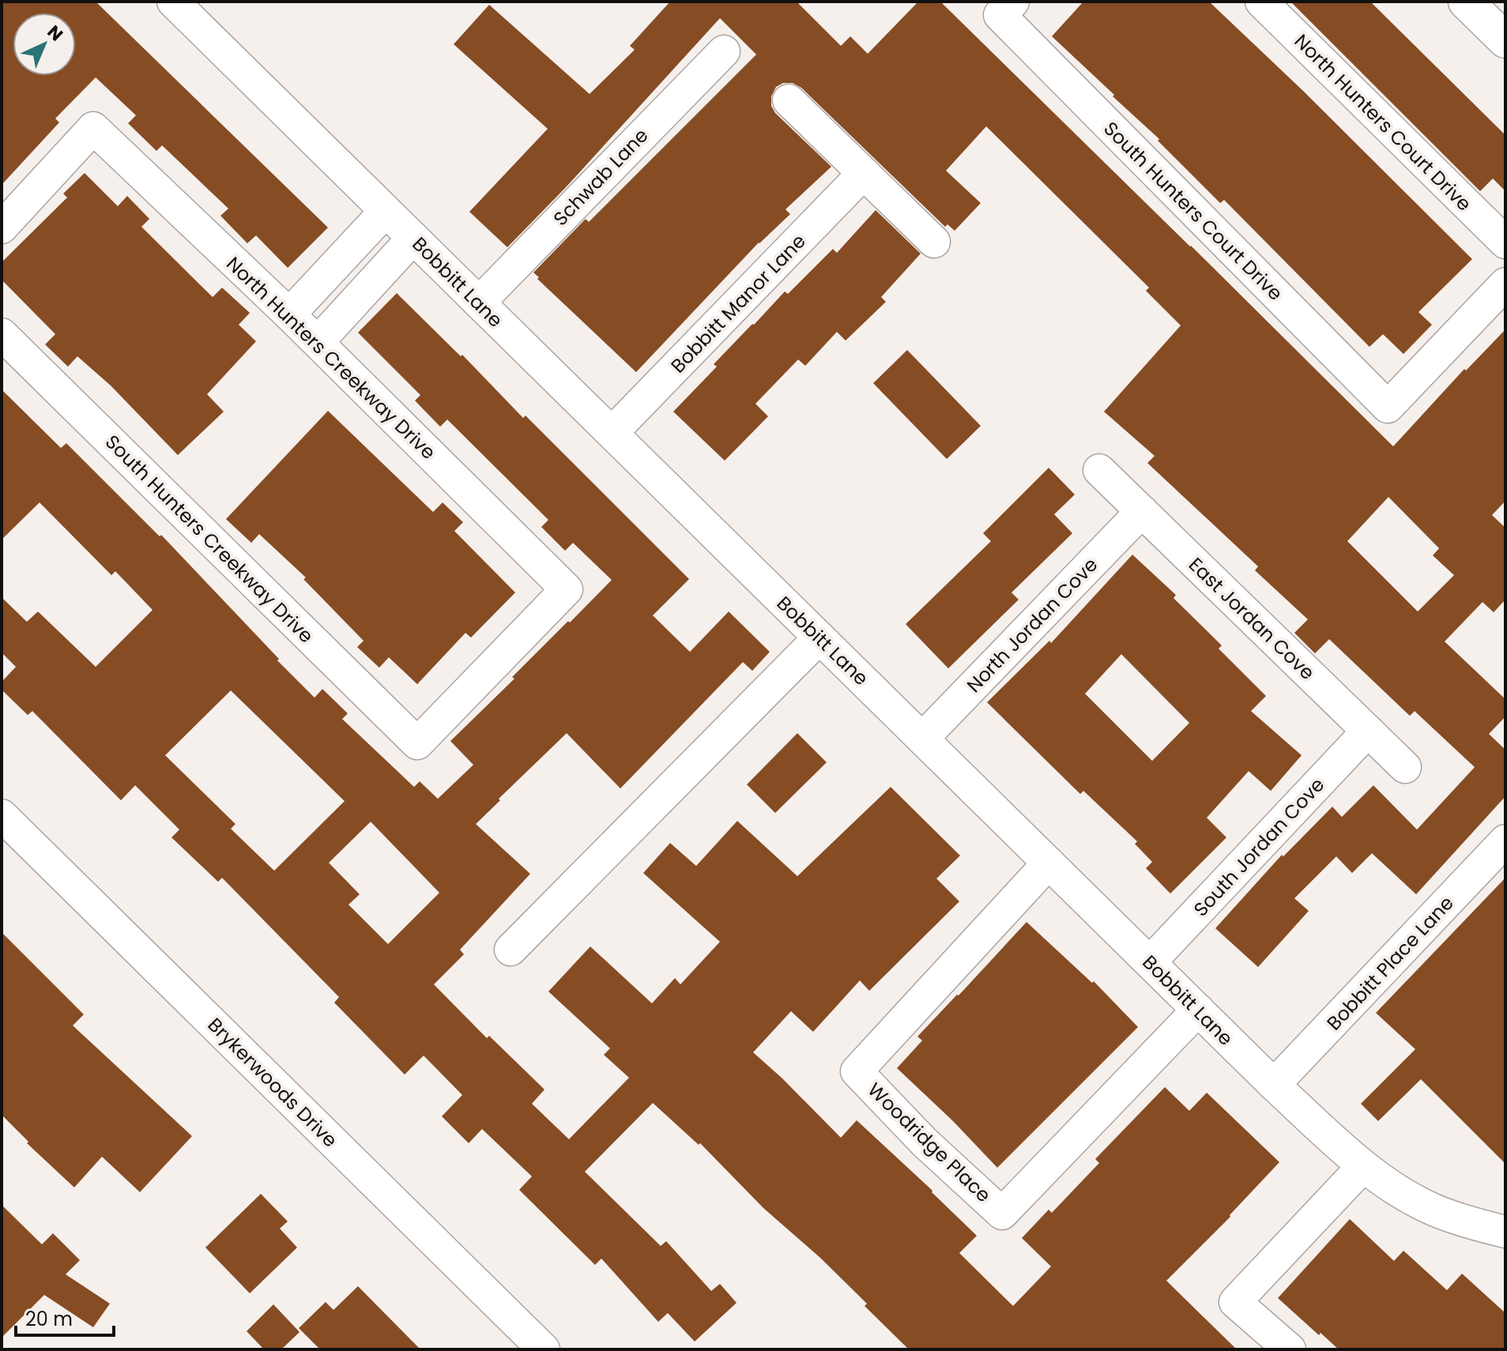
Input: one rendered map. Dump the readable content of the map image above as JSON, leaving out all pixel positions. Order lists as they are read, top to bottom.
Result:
{
  "streets": {
    "street": [
      "North Hunters Court Drive",
      "Schwab Lane",
      "South Hunters Court Drive",
      "Bobbitt Lane",
      "Bobbitt Manor Lane",
      "North Hunters Creekway Drive",
      "South Hunters Creekway Drive",
      "East Jordan Cove",
      "North Jordan Cove",
      "South Jordan Cove",
      "Bobbitt Place Lane",
      "Brykerwoods Drive",
      "Woodridge Place"
    ]
  },
  "crossings": [
    ["Schwab Lane", "Bobbitt Lane"],
    ["Bobbitt Lane", "Bobbitt Manor Lane"],
    ["Bobbitt Lane", "North Jordan Cove"],
    ["Bobbitt Lane", "South Jordan Cove"],
    ["Bobbitt Lane", "Bobbitt Place Lane"],
    ["Bobbitt Lane", "Woodridge Place"],
    ["North Hunters Creekway Drive", "South Hunters Creekway Drive"],
    ["East Jordan Cove", "North Jordan Cove"],
    ["East Jordan Cove", "South Jordan Cove"]
  ],
  "scale_bar": "20 m",
  "north": "top right"
}
